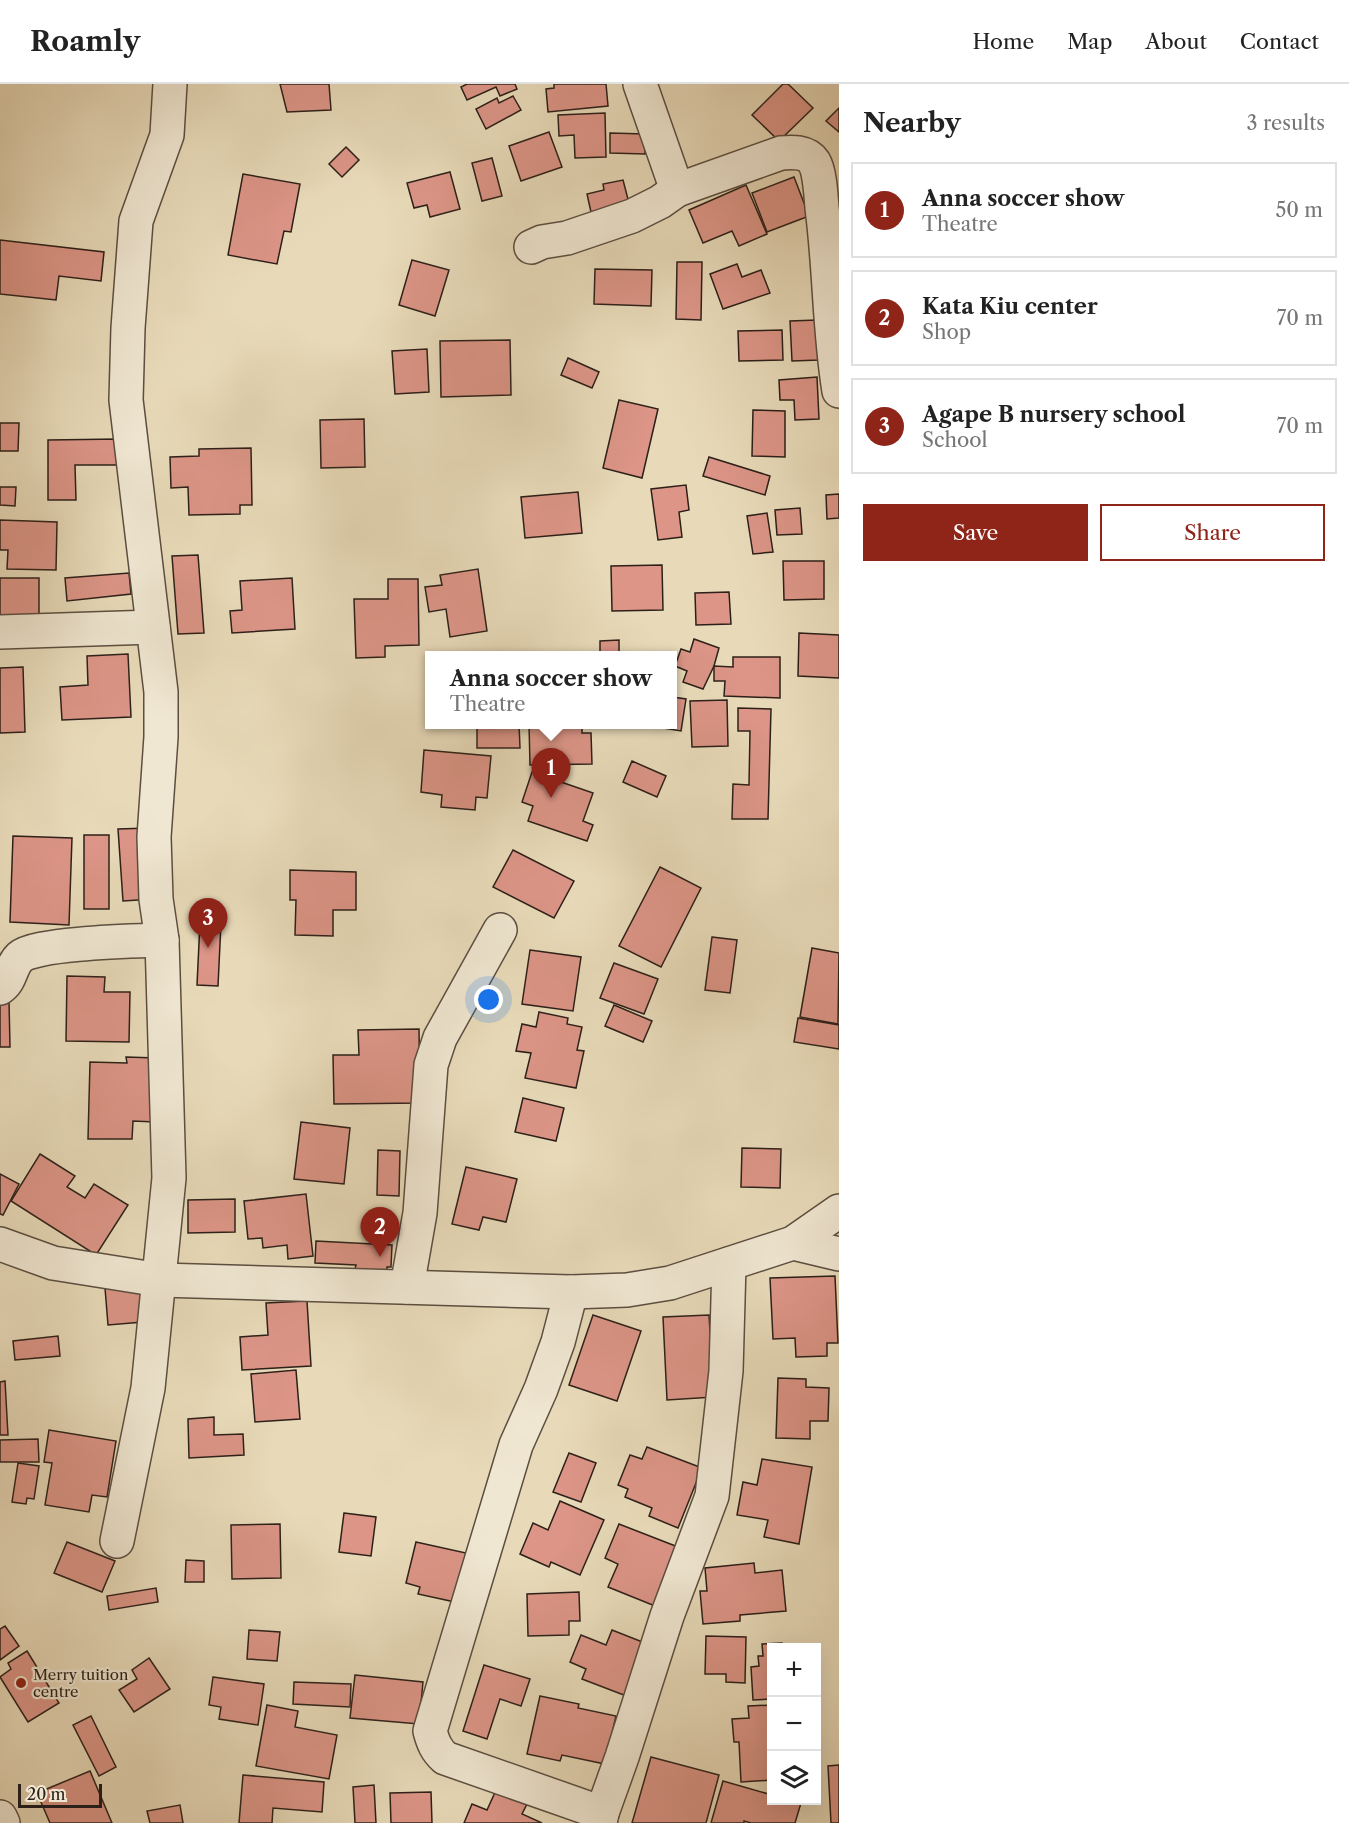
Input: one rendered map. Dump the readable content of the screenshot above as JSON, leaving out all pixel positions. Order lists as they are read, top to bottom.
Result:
{
  "places": ["Merry tuition centre"],
  "scale_bar": "20 m",
  "page": {
    "header": "Roamly",
    "nav": [
      "Home",
      "Map",
      "About",
      "Contact"
    ],
    "heading": ["Nearby", "3 results"],
    "list": [
      {
        "mark": "1",
        "name": "Anna soccer show",
        "note": "Theatre",
        "value": "50 m"
      },
      {
        "mark": "2",
        "name": "Kata Kiu center",
        "note": "Shop",
        "value": "70 m"
      },
      {
        "mark": "3",
        "name": "Agape B nursery school",
        "note": "School",
        "value": "70 m"
      }
    ],
    "buttons": ["Save", "Share"],
    "popup": ["Anna soccer show", "Theatre"],
    "pins": ["1", "3", "2"],
    "map_buttons": ["+", "−"],
    "scale": "20 m"
  }
}
